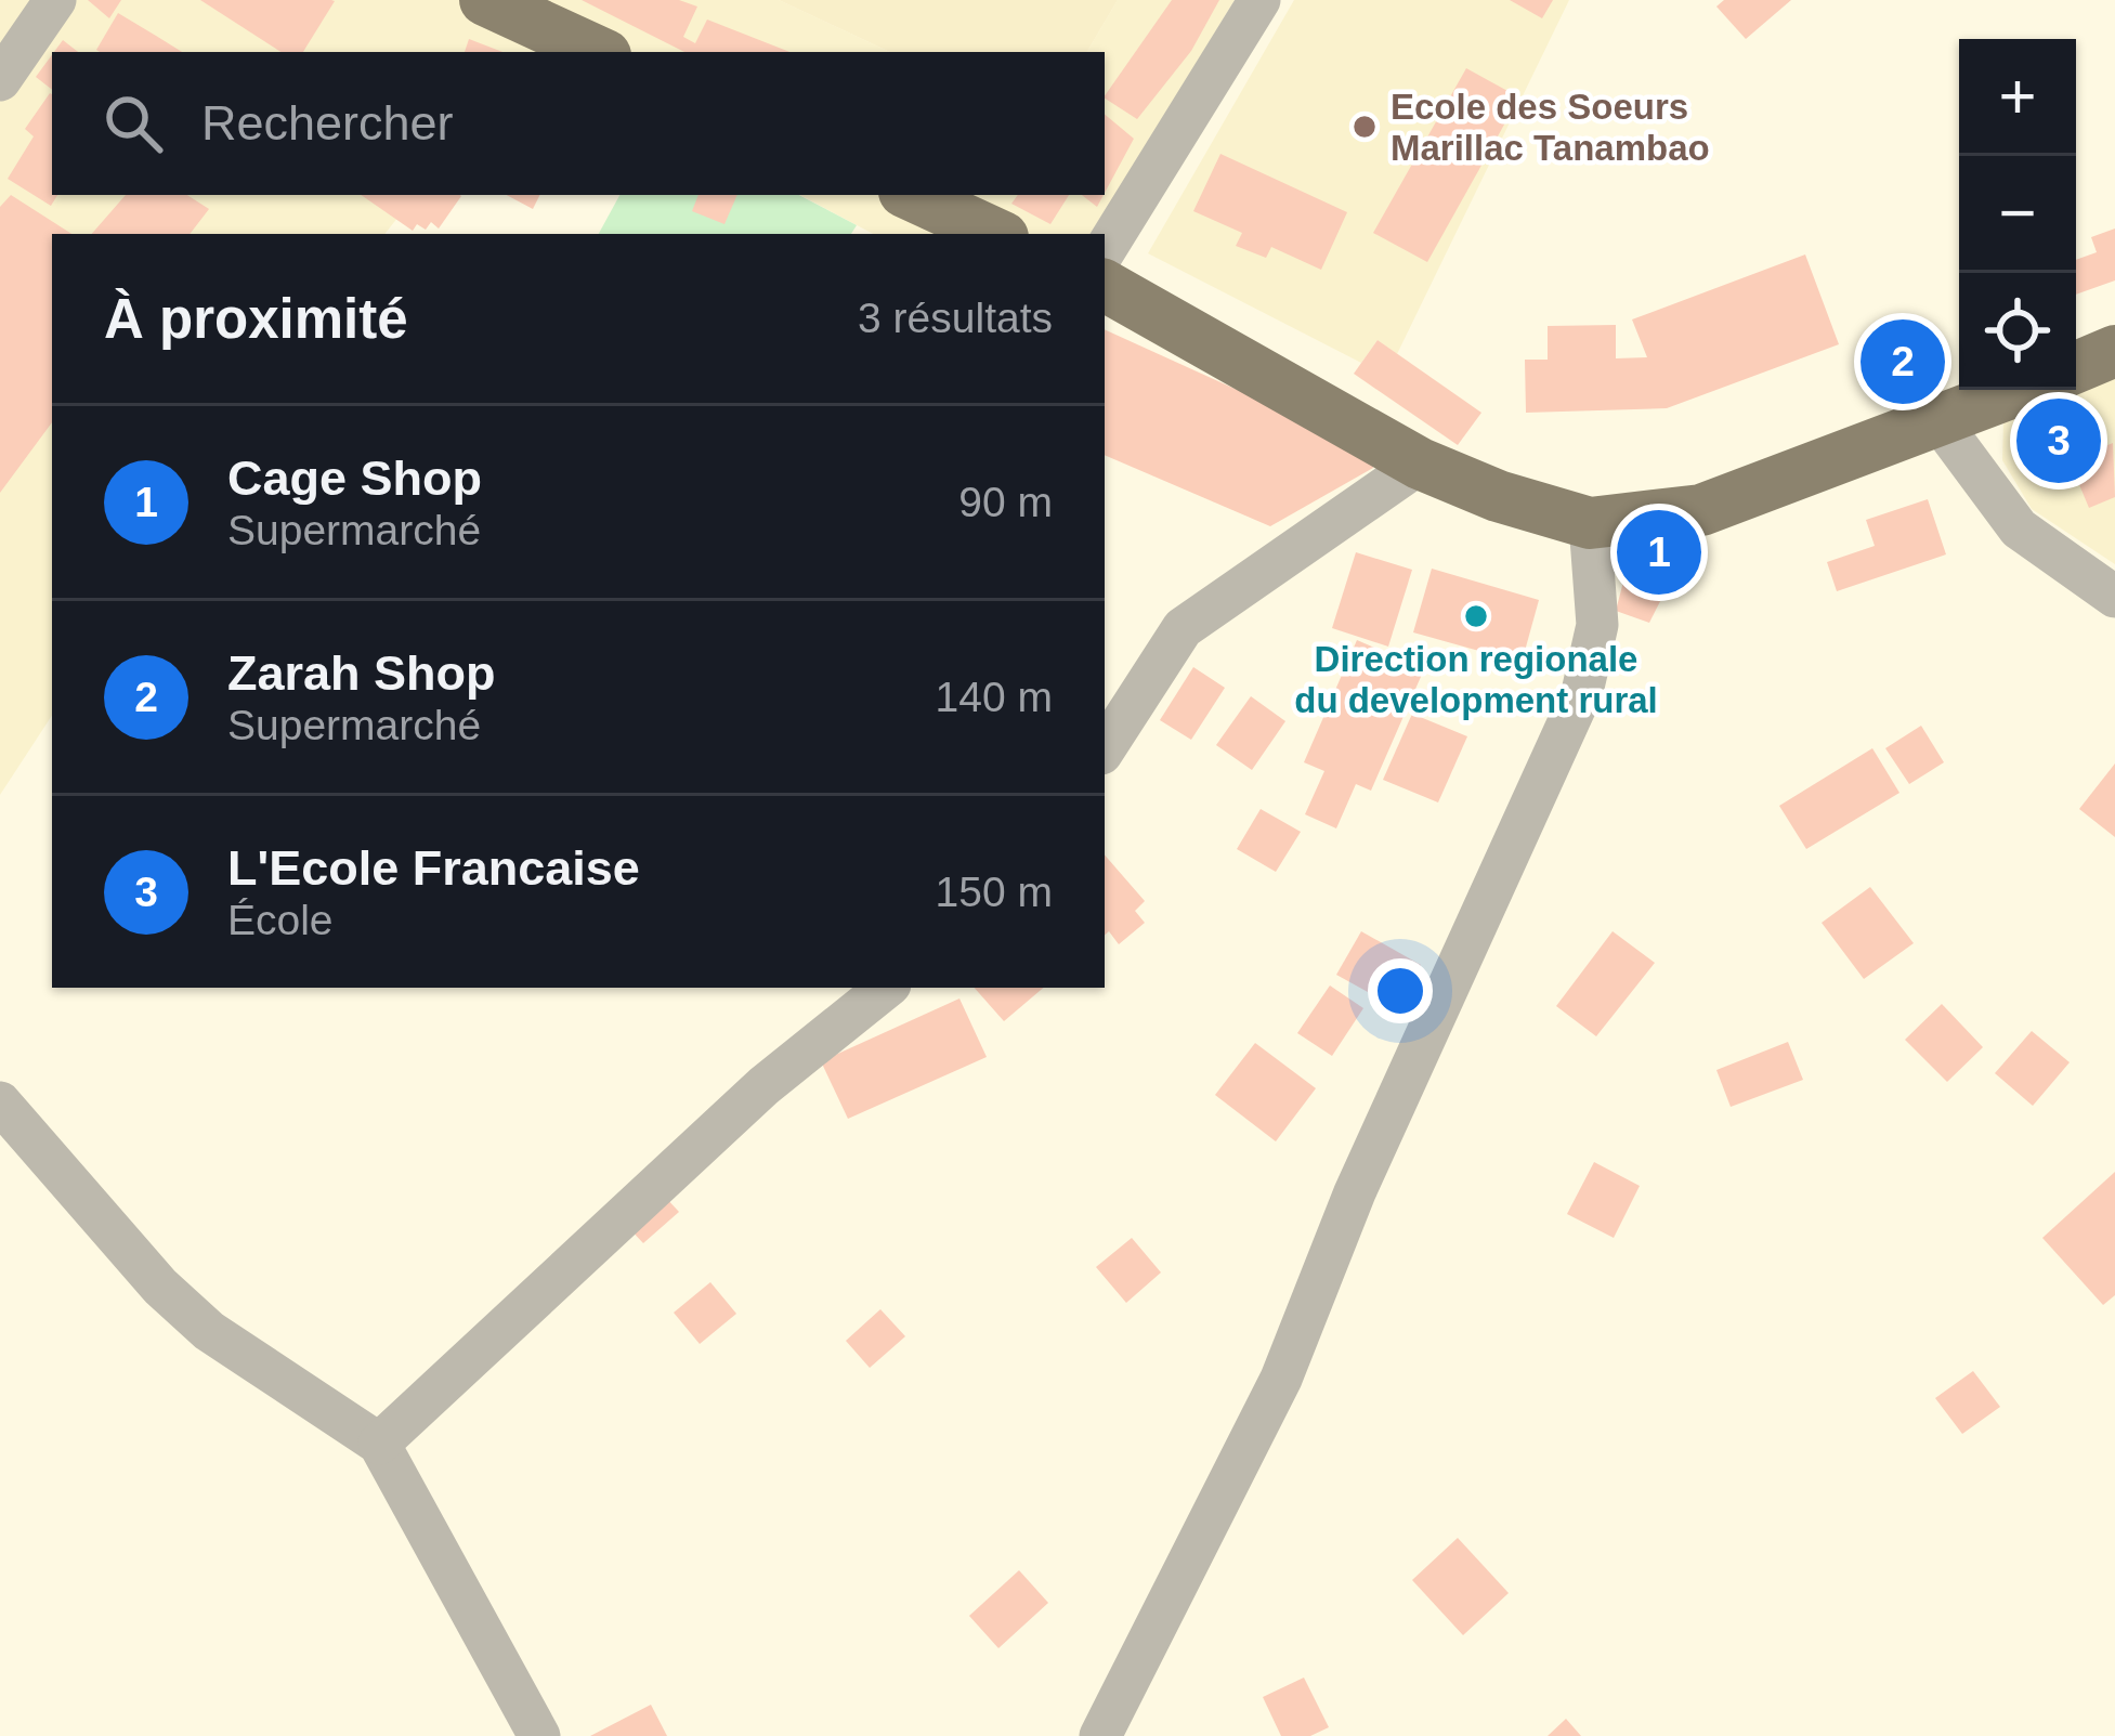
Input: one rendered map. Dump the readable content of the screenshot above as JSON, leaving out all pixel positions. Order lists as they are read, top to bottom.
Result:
{
  "places": ["Ecole des Soeurs Marillac Tanambao", "Direction regionale du development rural"],
  "page": {
    "map_buttons": ["+", "−"],
    "search": "Rechercher",
    "heading": ["À proximité", "3 résultats"],
    "pins": ["2", "3", "1"],
    "list": [
      {
        "mark": "1",
        "name": "Cage Shop",
        "note": "Supermarché",
        "value": "90 m"
      },
      {
        "mark": "2",
        "name": "Zarah Shop",
        "note": "Supermarché",
        "value": "140 m"
      },
      {
        "mark": "3",
        "name": "L'Ecole Francaise",
        "note": "École",
        "value": "150 m"
      }
    ]
  }
}
